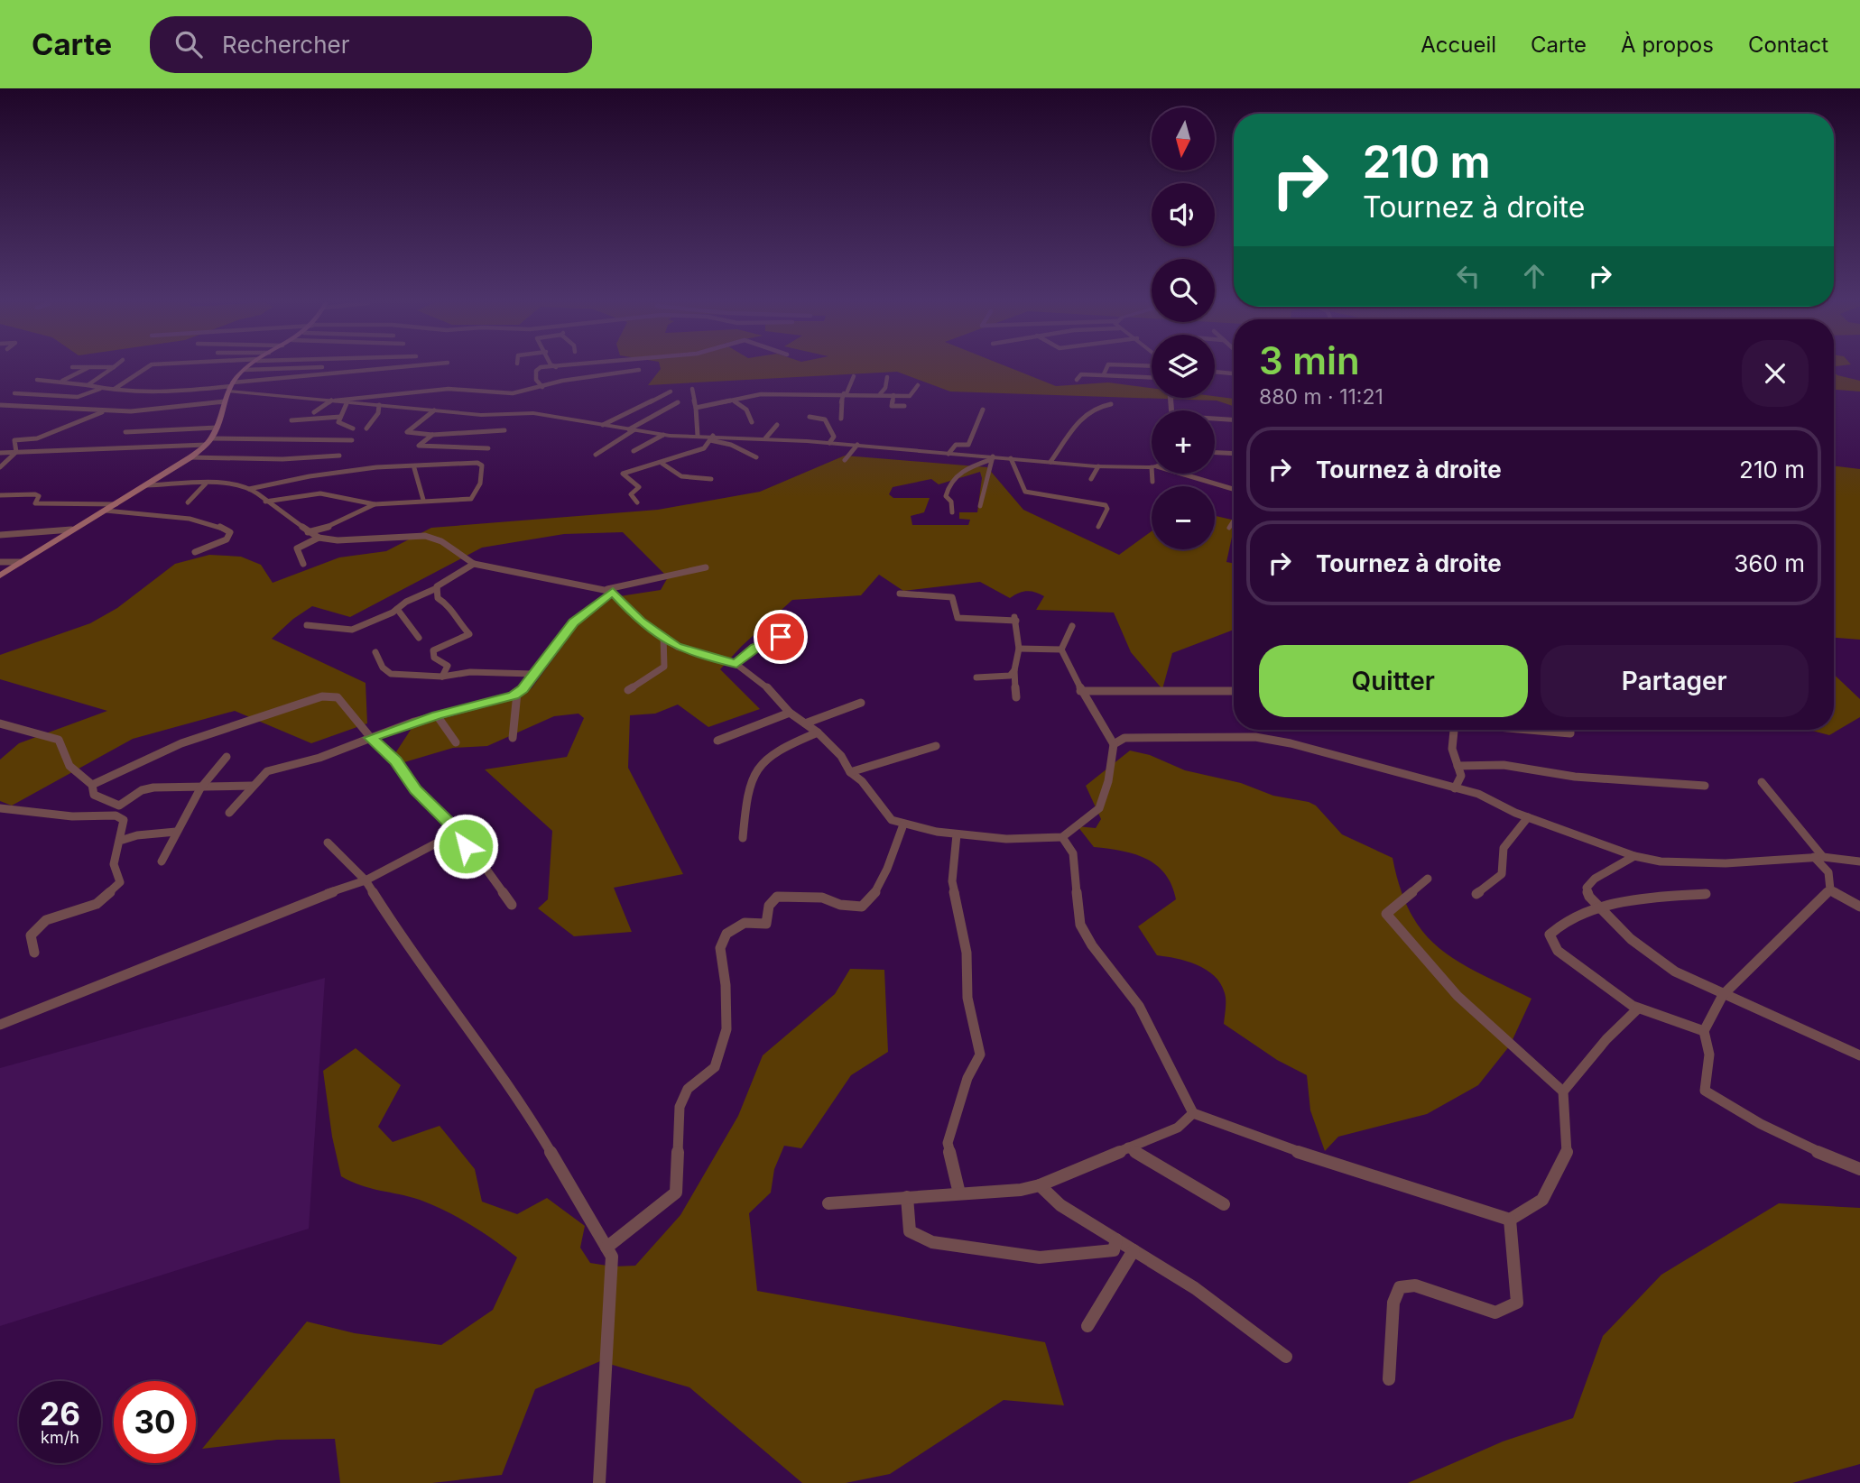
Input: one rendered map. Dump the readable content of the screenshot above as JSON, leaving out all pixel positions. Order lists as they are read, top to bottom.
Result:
{
  "north": "bottom",
  "page": {
    "header": "Carte",
    "search": "Rechercher",
    "nav": [
      "Accueil",
      "Carte",
      "À propos",
      "Contact"
    ],
    "map_buttons": ["+", "−"],
    "turn": ["210 m", "Tournez à droite"],
    "heading": ["3 min", "880 m · 11:21"],
    "list": [
      {
        "name": "Tournez à droite",
        "value": "210 m"
      },
      {
        "name": "Tournez à droite",
        "value": "360 m"
      }
    ],
    "buttons": ["Quitter", "Partager"],
    "speed": "26 km/h",
    "limit": "30"
  }
}
